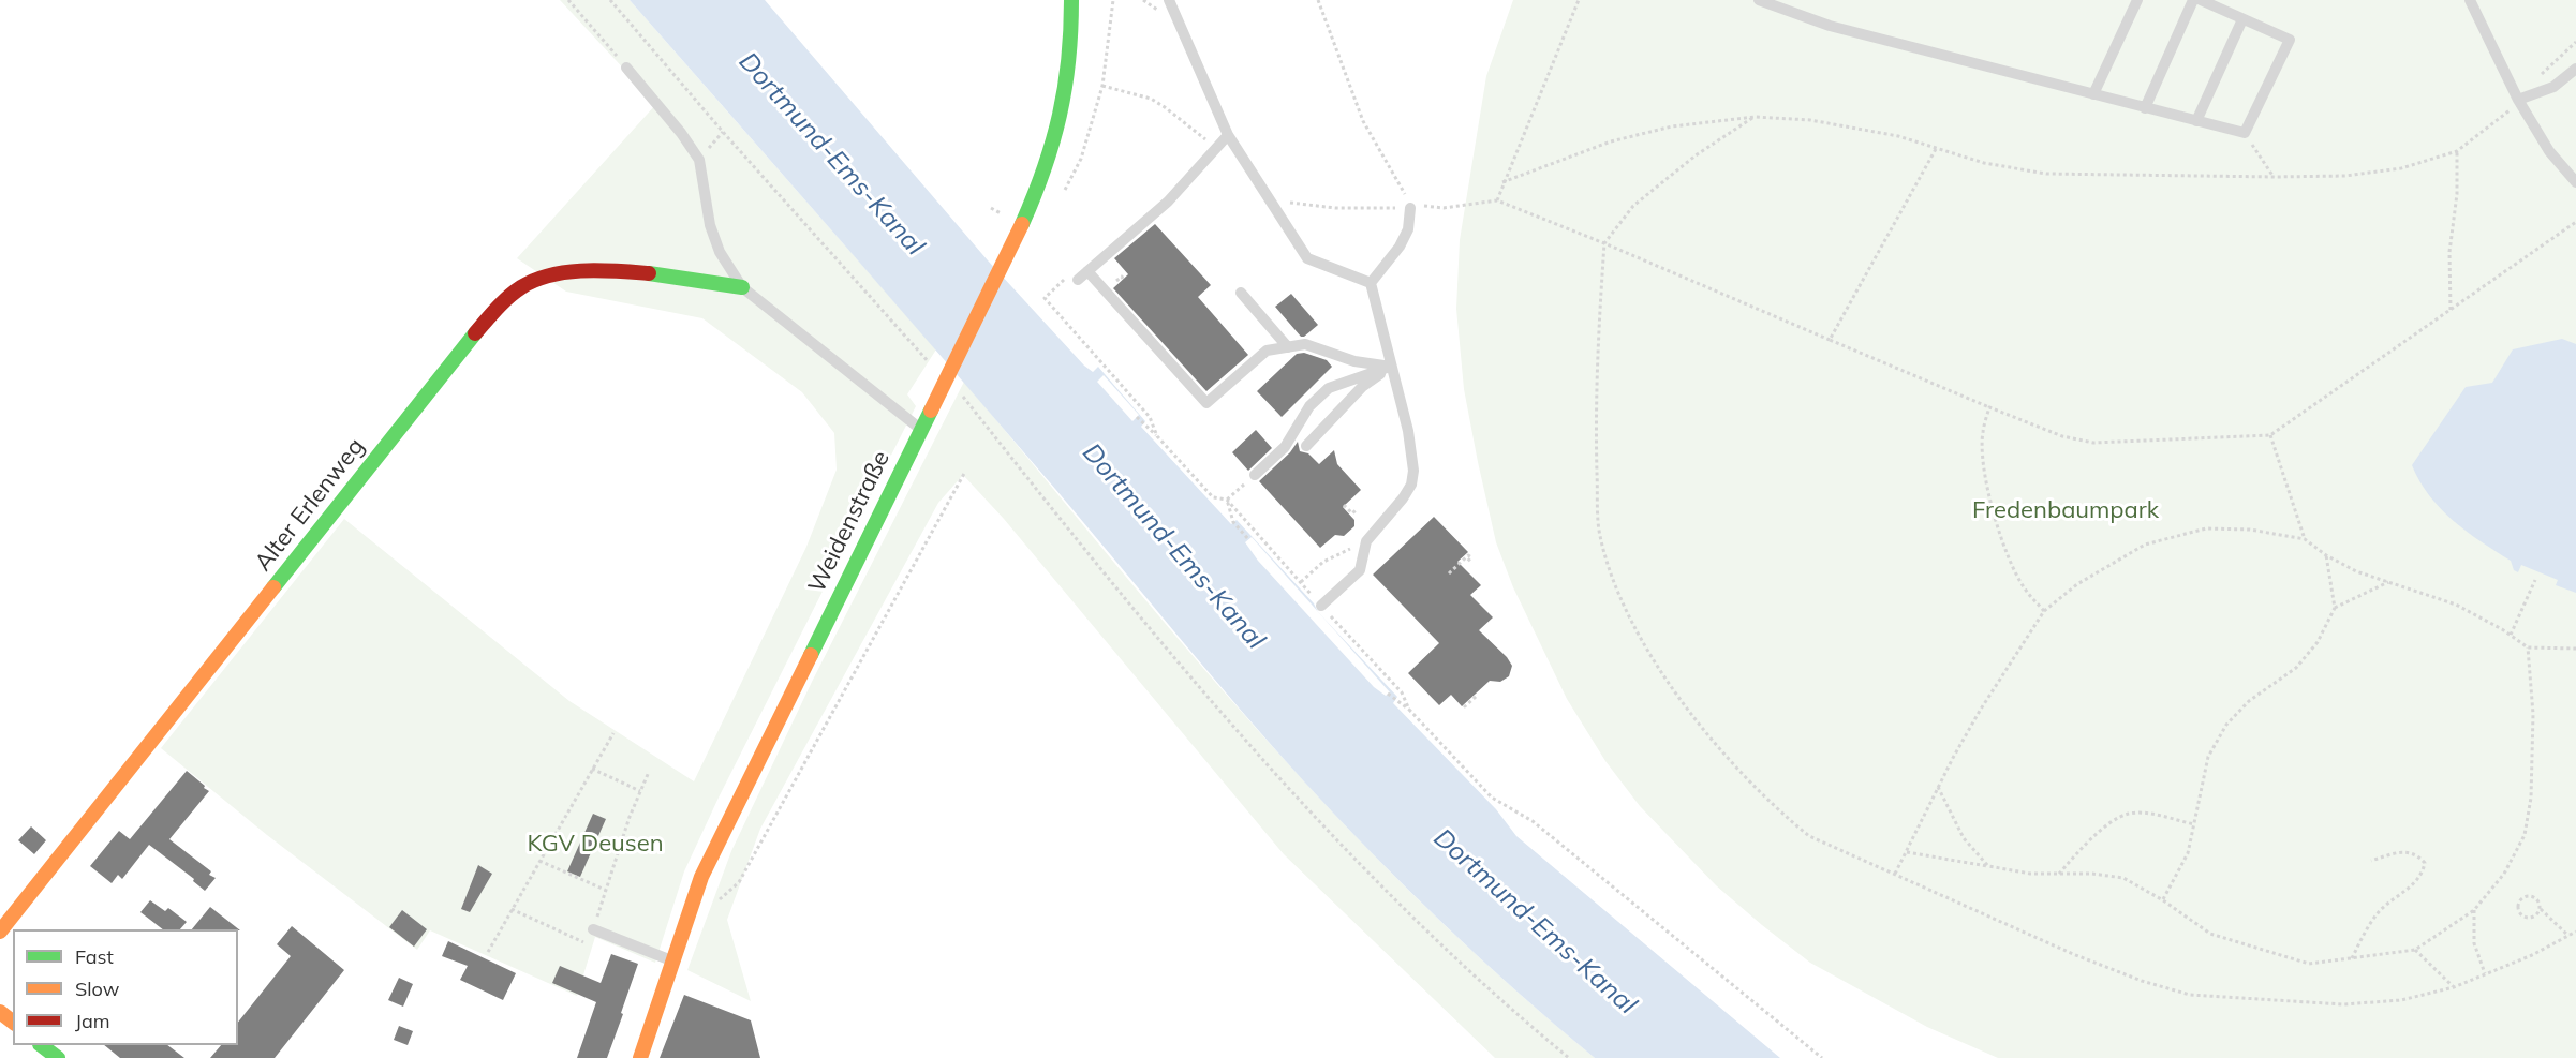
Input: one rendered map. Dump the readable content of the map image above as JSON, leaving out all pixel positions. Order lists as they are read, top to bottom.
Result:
{
  "streets": {
    "street": ["Alter Erlenweg", "Weidenstraße"]
  },
  "water": ["Dortmund-Ems-Kanal"],
  "parks": ["Fredenbaumpark", "KGV Deusen"],
  "legend": ["Fast", "Slow", "Jam"]
}
